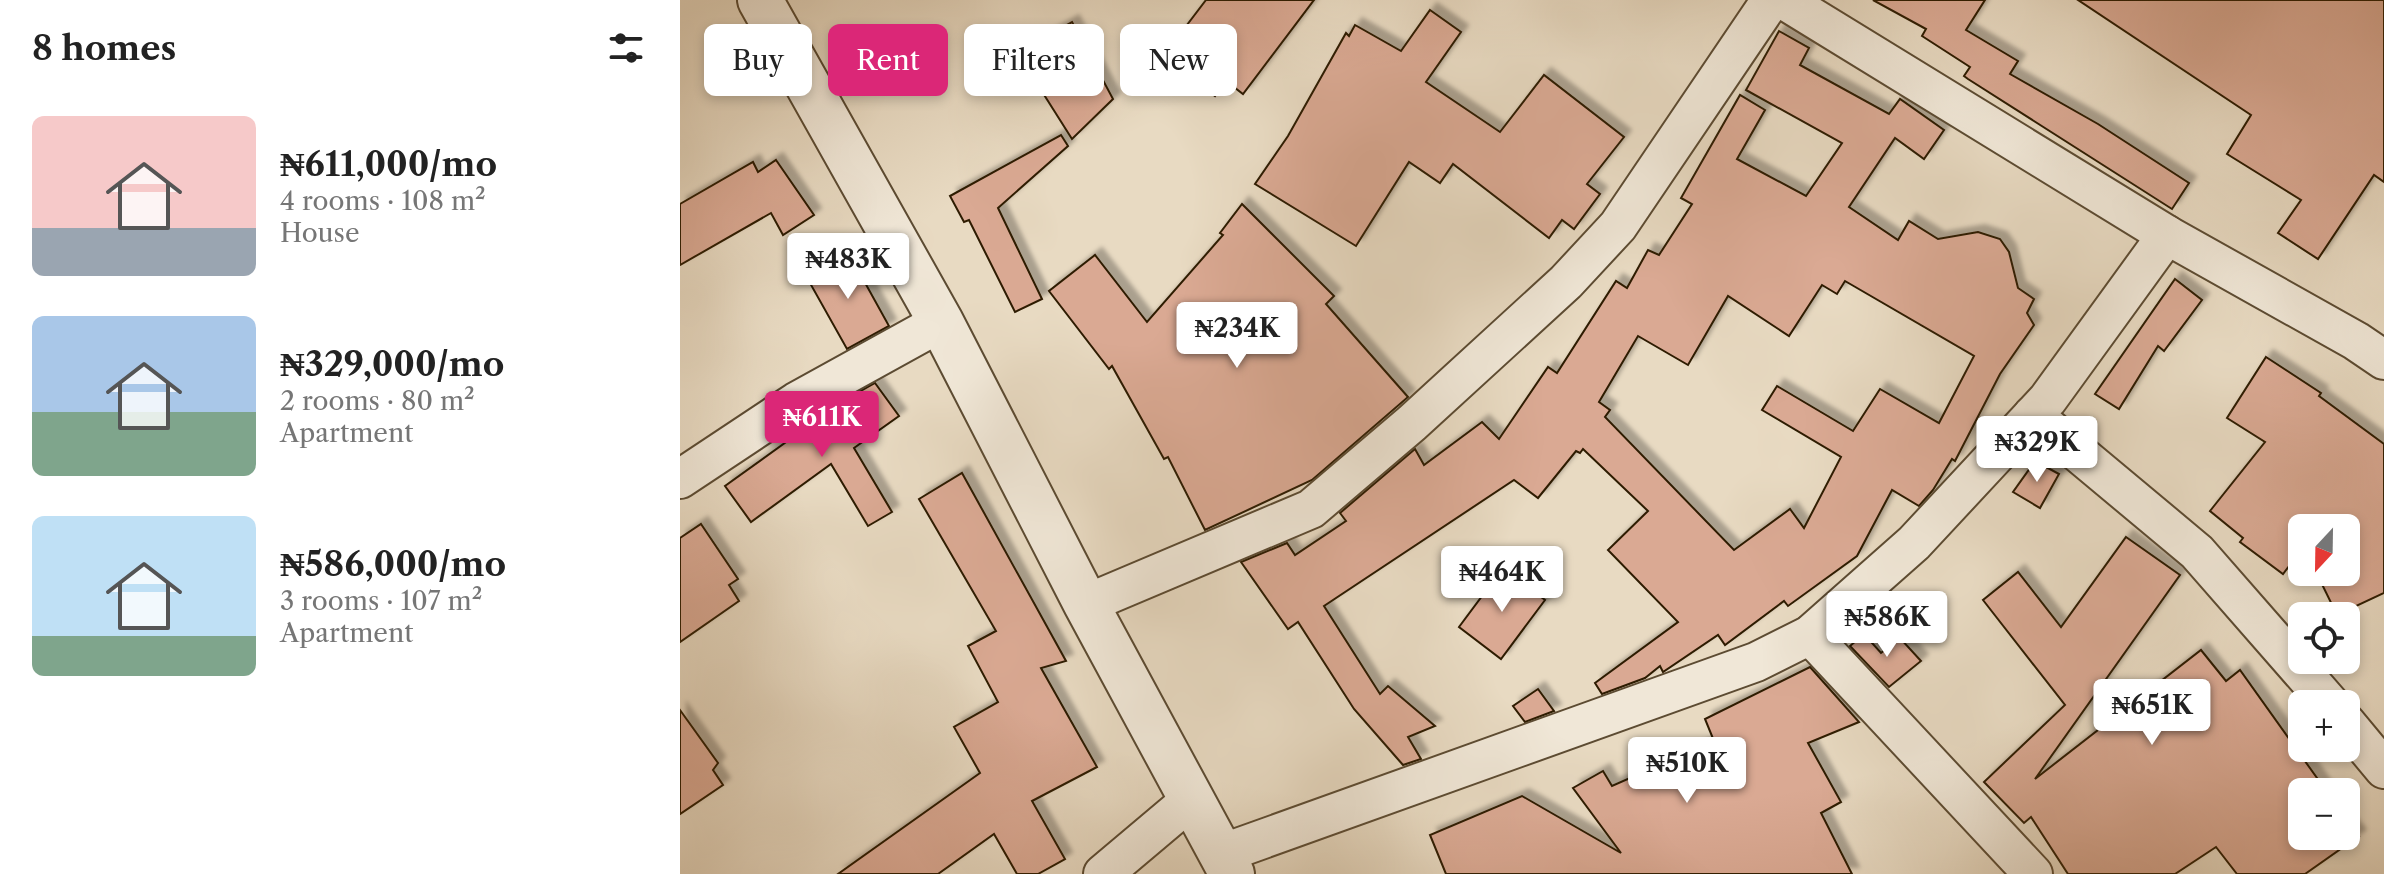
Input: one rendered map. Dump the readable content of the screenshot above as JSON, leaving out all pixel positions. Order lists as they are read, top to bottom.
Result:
{
  "north": "bottom",
  "page": {
    "heading": "8 homes",
    "chip": [
      "Buy",
      "Rent",
      "Filters",
      "New"
    ],
    "list": [
      {
        "name": "₦611,000/mo",
        "note": "4 rooms · 108 m² · House"
      },
      {
        "name": "₦329,000/mo",
        "note": "2 rooms · 80 m² · Apartment"
      },
      {
        "name": "₦586,000/mo",
        "note": "3 rooms · 107 m² · Apartment"
      }
    ],
    "price": [
      "₦483K",
      "₦234K",
      "₦611K",
      "₦329K",
      "₦464K",
      "₦586K",
      "₦651K",
      "₦510K"
    ],
    "map_buttons": ["+", "−"]
  }
}
